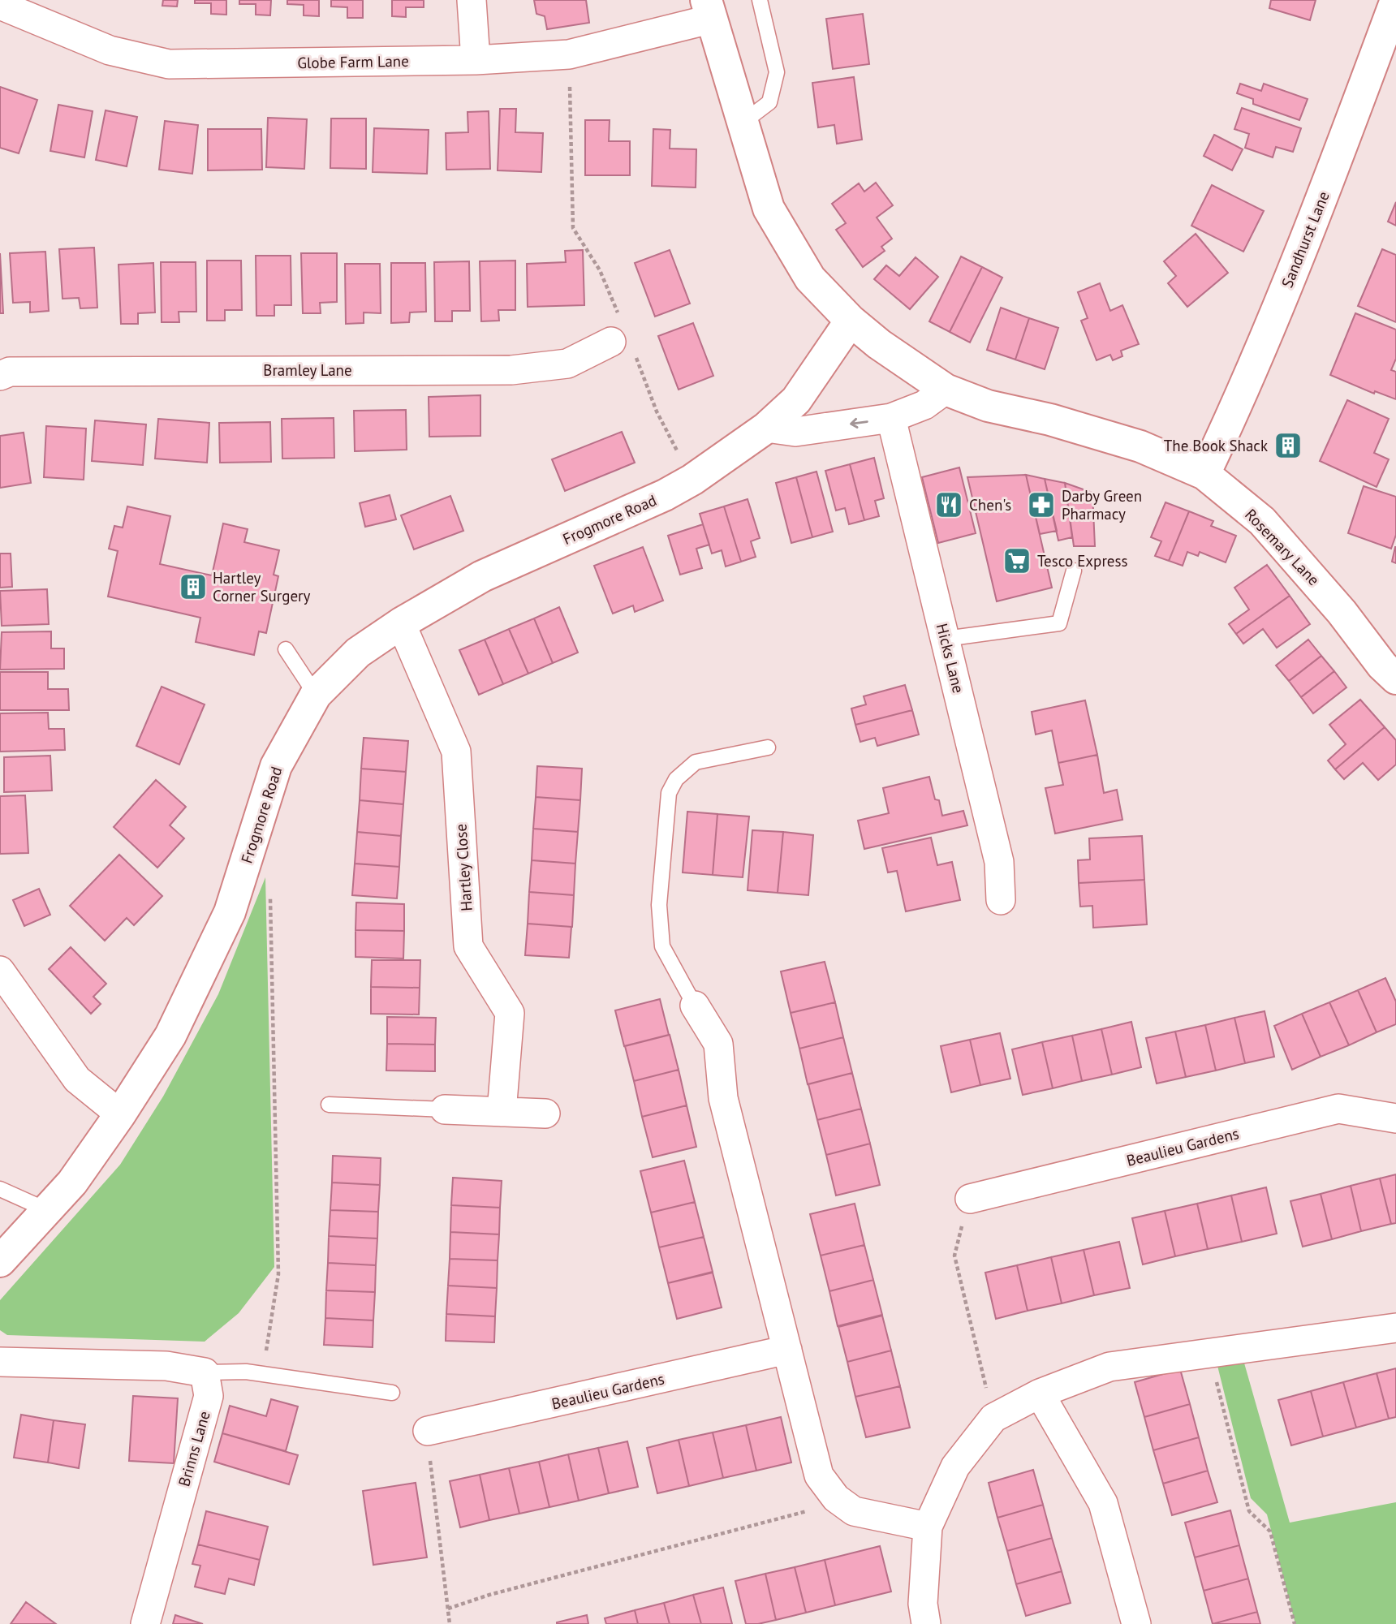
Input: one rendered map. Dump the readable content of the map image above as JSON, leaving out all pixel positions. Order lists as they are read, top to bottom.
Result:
{
  "streets": {
    "street": [
      "Globe Farm Lane",
      "Sandhurst Lane",
      "Bramley Lane",
      "Frogmore Road",
      "Rosemary Lane",
      "Hicks Lane",
      "Hartley Close",
      "Beaulieu Gardens",
      "Brinns Lane"
    ]
  },
  "crossings": [
    ["Globe Farm Lane", "Rosemary Lane"],
    ["Sandhurst Lane", "Rosemary Lane"],
    ["Frogmore Road", "Rosemary Lane"],
    ["Frogmore Road", "Hartley Close"]
  ],
  "places": {
    "building": ["The Book Shack", "Hartley Corner Surgery"],
    "restaurant": ["Chen's"],
    "pharmacy": ["Darby Green Pharmacy"],
    "supermarket": ["Tesco Express"]
  }
}
